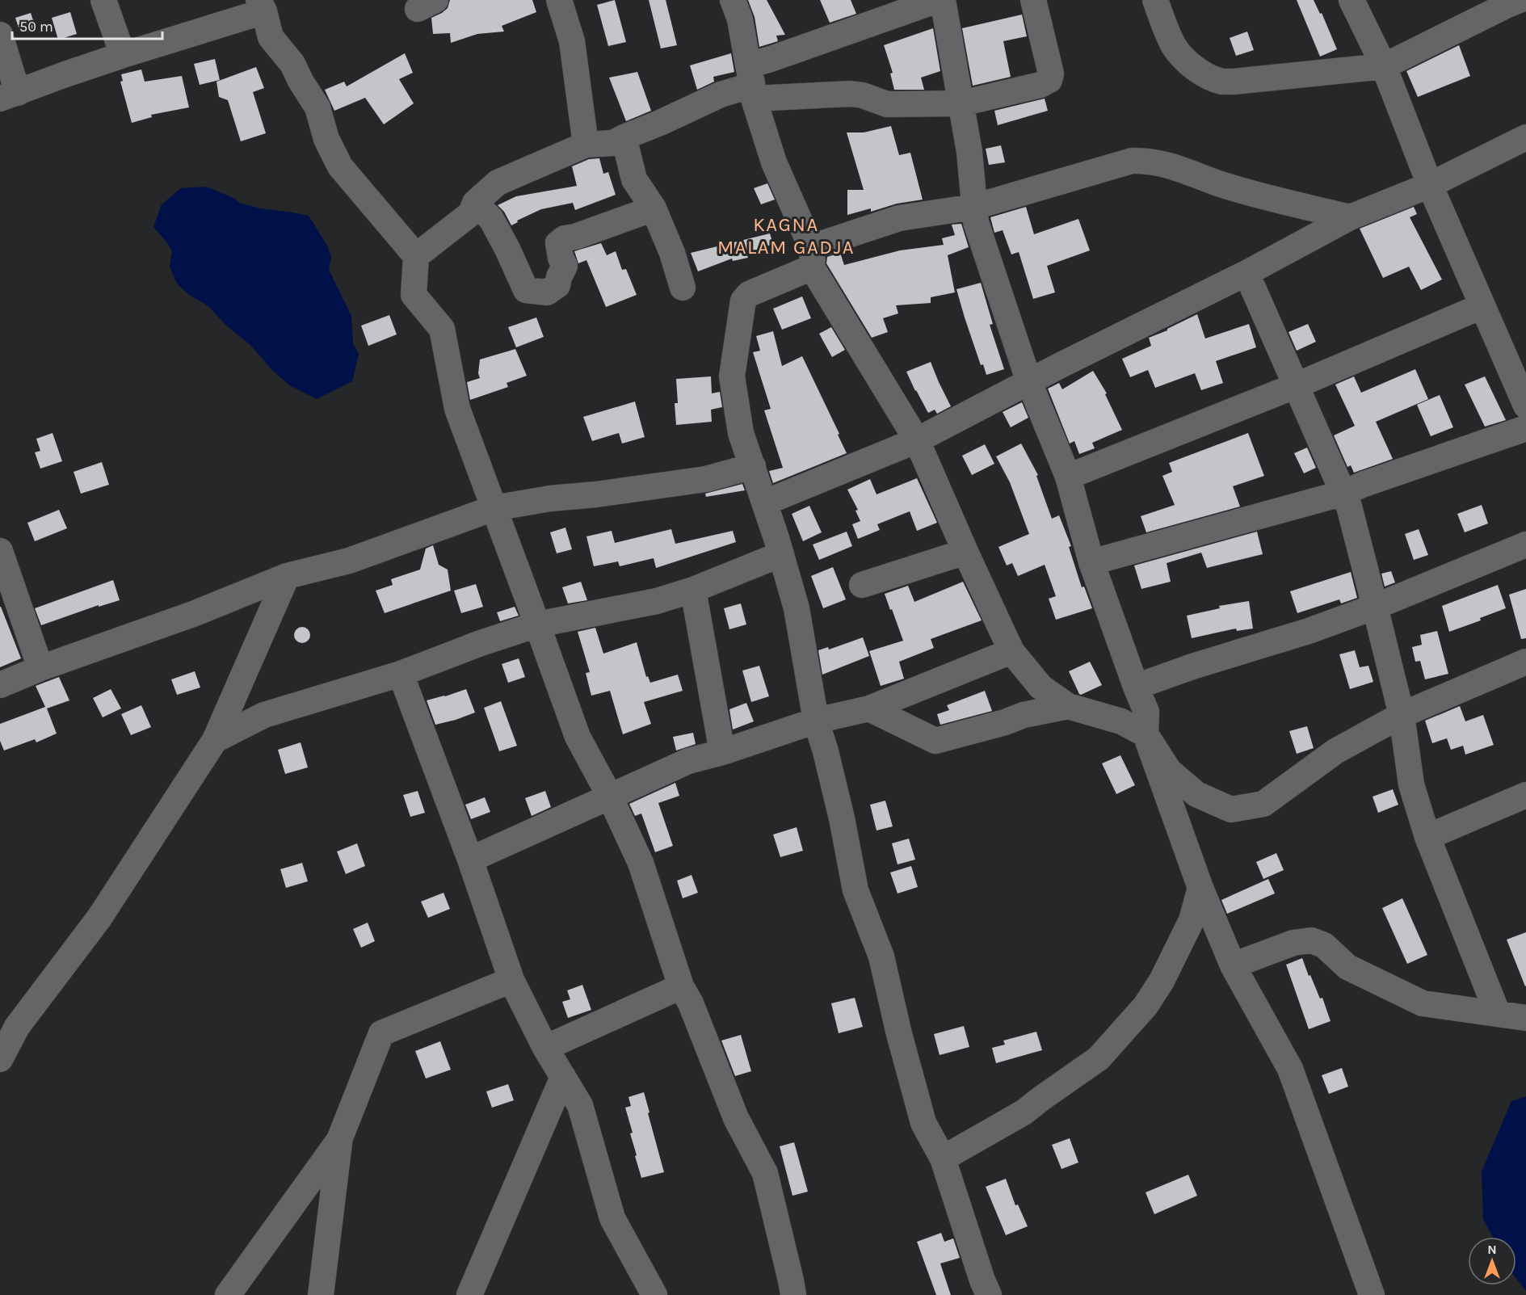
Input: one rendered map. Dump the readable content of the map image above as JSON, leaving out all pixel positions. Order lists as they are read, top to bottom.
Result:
{
  "districts": ["KAGNA MALAM GADJA"],
  "scale_bar": "50 m",
  "north": "top"
}
